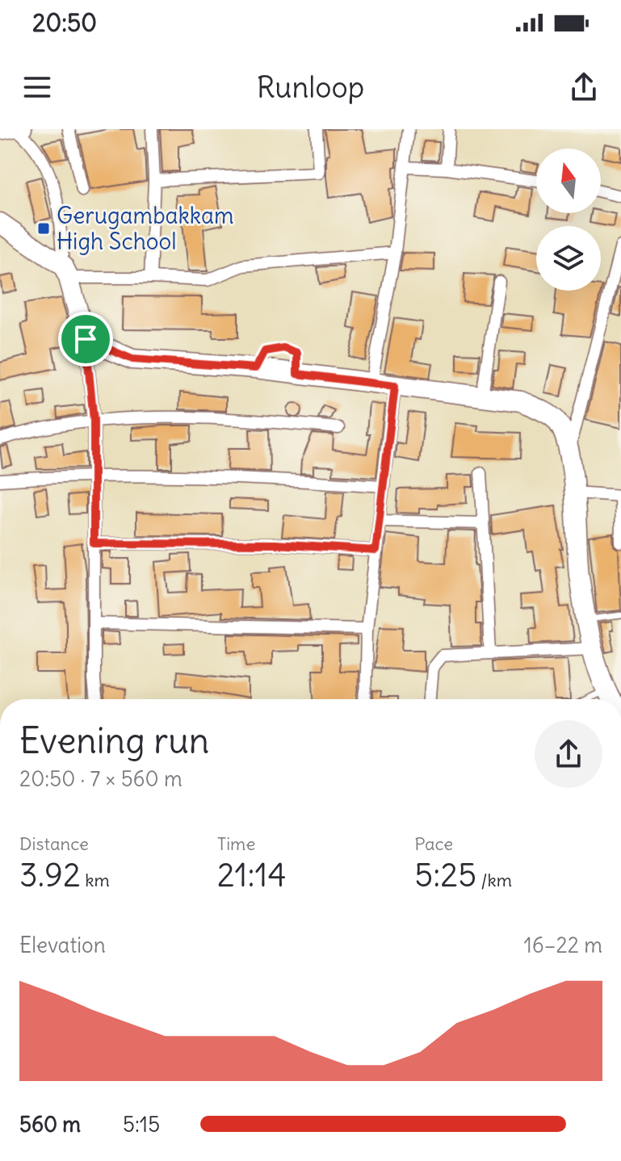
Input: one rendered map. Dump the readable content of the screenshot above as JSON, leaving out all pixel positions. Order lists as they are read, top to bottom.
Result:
{
  "places": {
    "transit": ["Gerugambakkam High School"]
  },
  "north": "top",
  "page": {
    "status": "20:50",
    "header": "Runloop",
    "heading": ["Evening run", "20:50 · 7 × 560 m"],
    "stats": [
      ["Distance", "3.92 km"],
      ["Time", "21:14"],
      ["Pace", "5:25 /km"]
    ],
    "chart": ["Elevation", "16–22 m"],
    "list": [
      {
        "name": "560 m",
        "note": "5:15"
      }
    ]
  }
}
